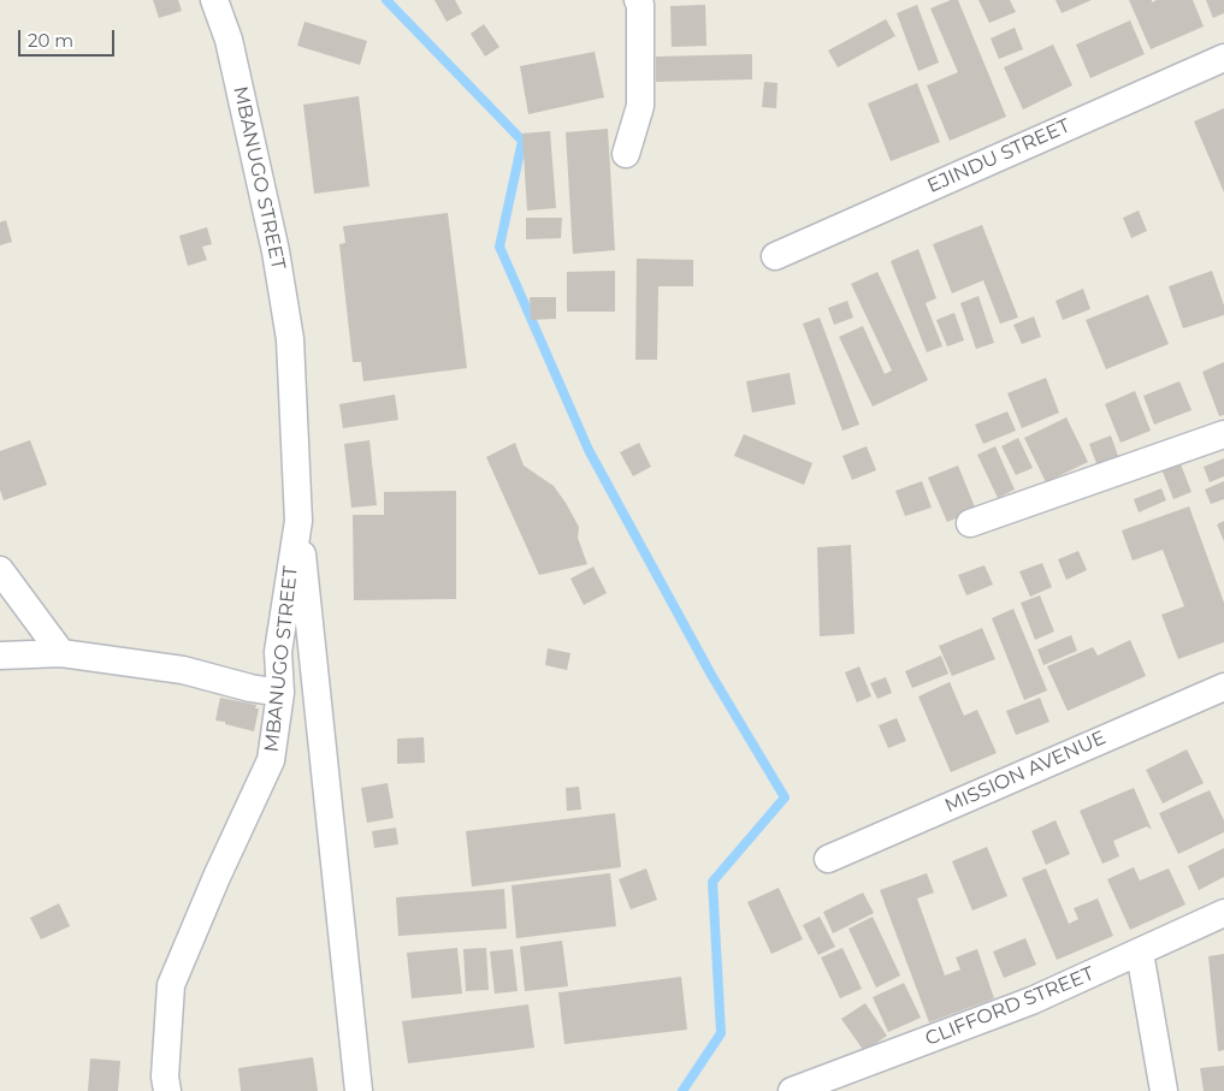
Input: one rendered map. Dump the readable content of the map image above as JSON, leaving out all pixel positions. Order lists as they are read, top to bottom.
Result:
{
  "streets": {
    "street": [
      "EJINDU STREET",
      "MBANUGO STREET",
      "MISSION AVENUE",
      "CLIFFORD STREET"
    ]
  },
  "scale_bar": "20 m"
}
